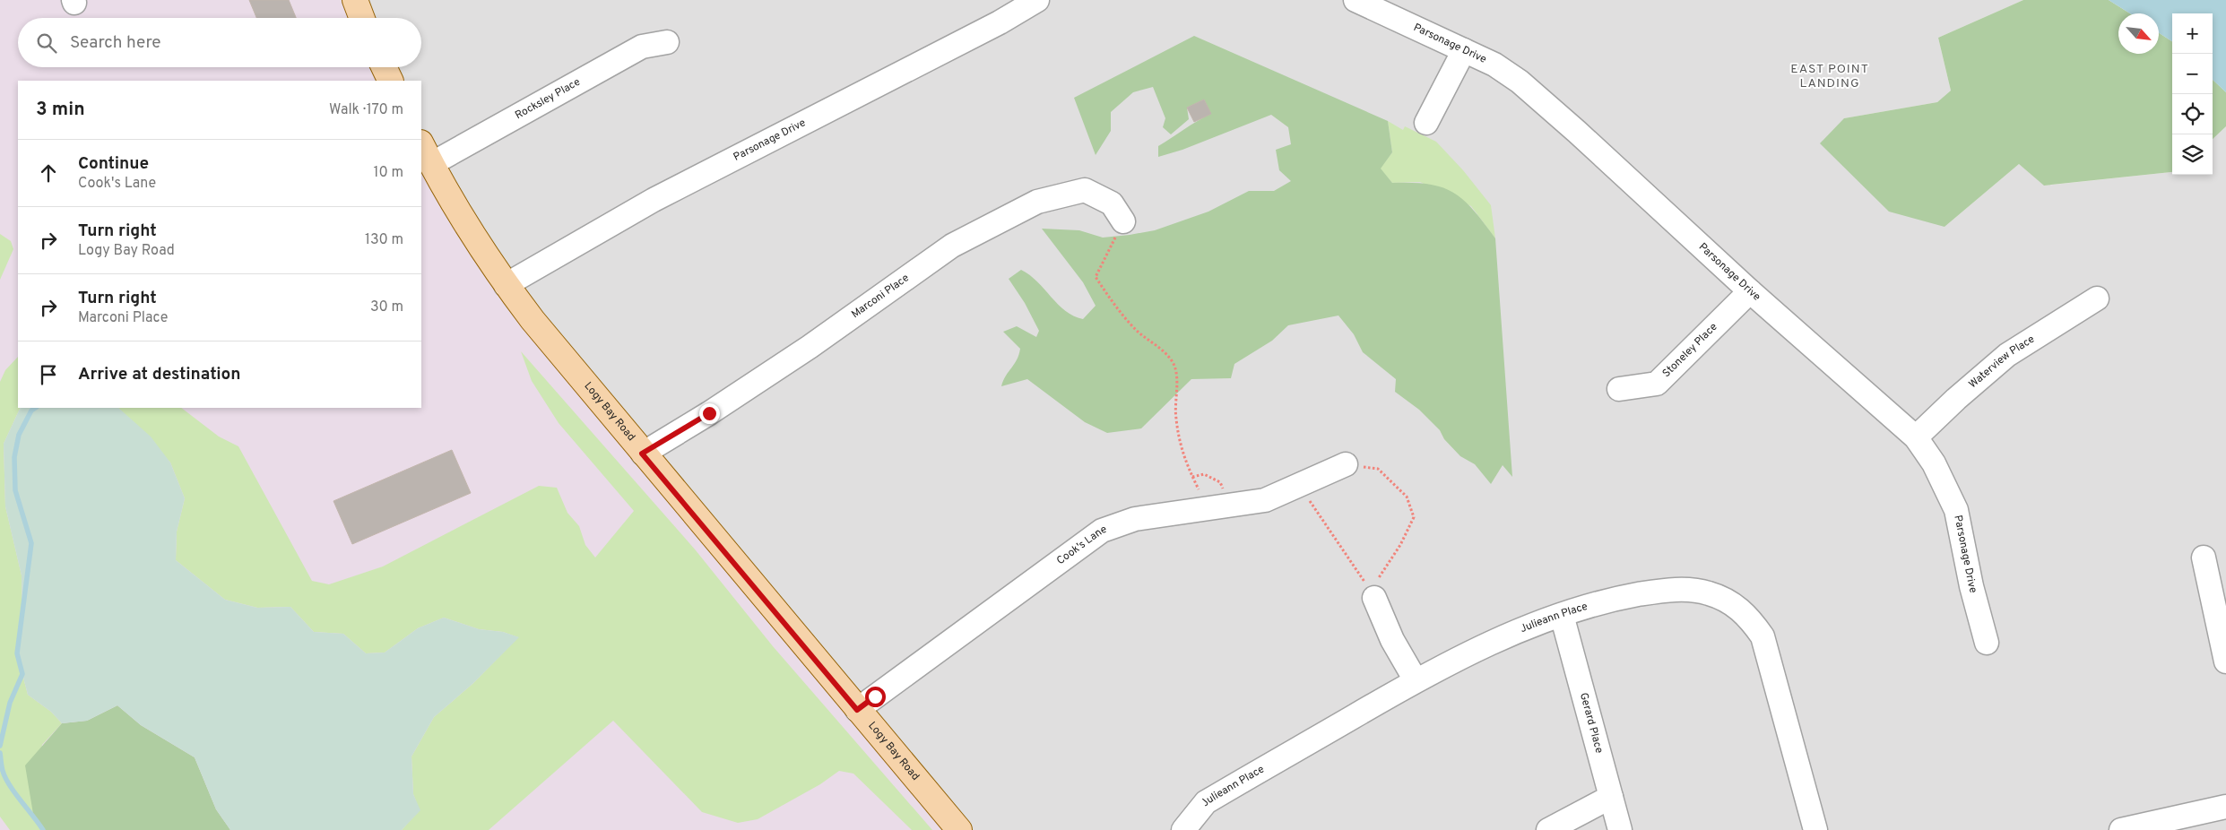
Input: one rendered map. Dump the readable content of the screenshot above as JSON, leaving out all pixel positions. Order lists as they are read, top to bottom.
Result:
{
  "streets": {
    "main road": ["Logy Bay Road"],
    "street": [
      "Parsonage Drive",
      "Rocksley Place",
      "Marconi Place",
      "Stoneley Place",
      "Waterview Place",
      "Cook's Lane",
      "Julieann Place",
      "Gerard Place"
    ]
  },
  "crossings": [
    ["Parsonage Drive", "Stoneley Place"],
    ["Parsonage Drive", "Waterview Place"],
    ["Parsonage Drive", "Logy Bay Road"],
    ["Rocksley Place", "Logy Bay Road"],
    ["Marconi Place", "Logy Bay Road"],
    ["Logy Bay Road", "Cook's Lane"],
    ["Julieann Place", "Gerard Place"]
  ],
  "districts": ["EAST POINT LANDING"],
  "north": "bottom right",
  "page": {
    "map_buttons": ["+", "−"],
    "search": "Search here",
    "heading": ["3 min", "Walk · 170 m"],
    "list": [
      ["Continue", "Cook's Lane", "10 m"],
      ["Turn right", "Logy Bay Road", "130 m"],
      ["Turn right", "Marconi Place", "30 m"],
      "Arrive at destination"
    ]
  }
}
